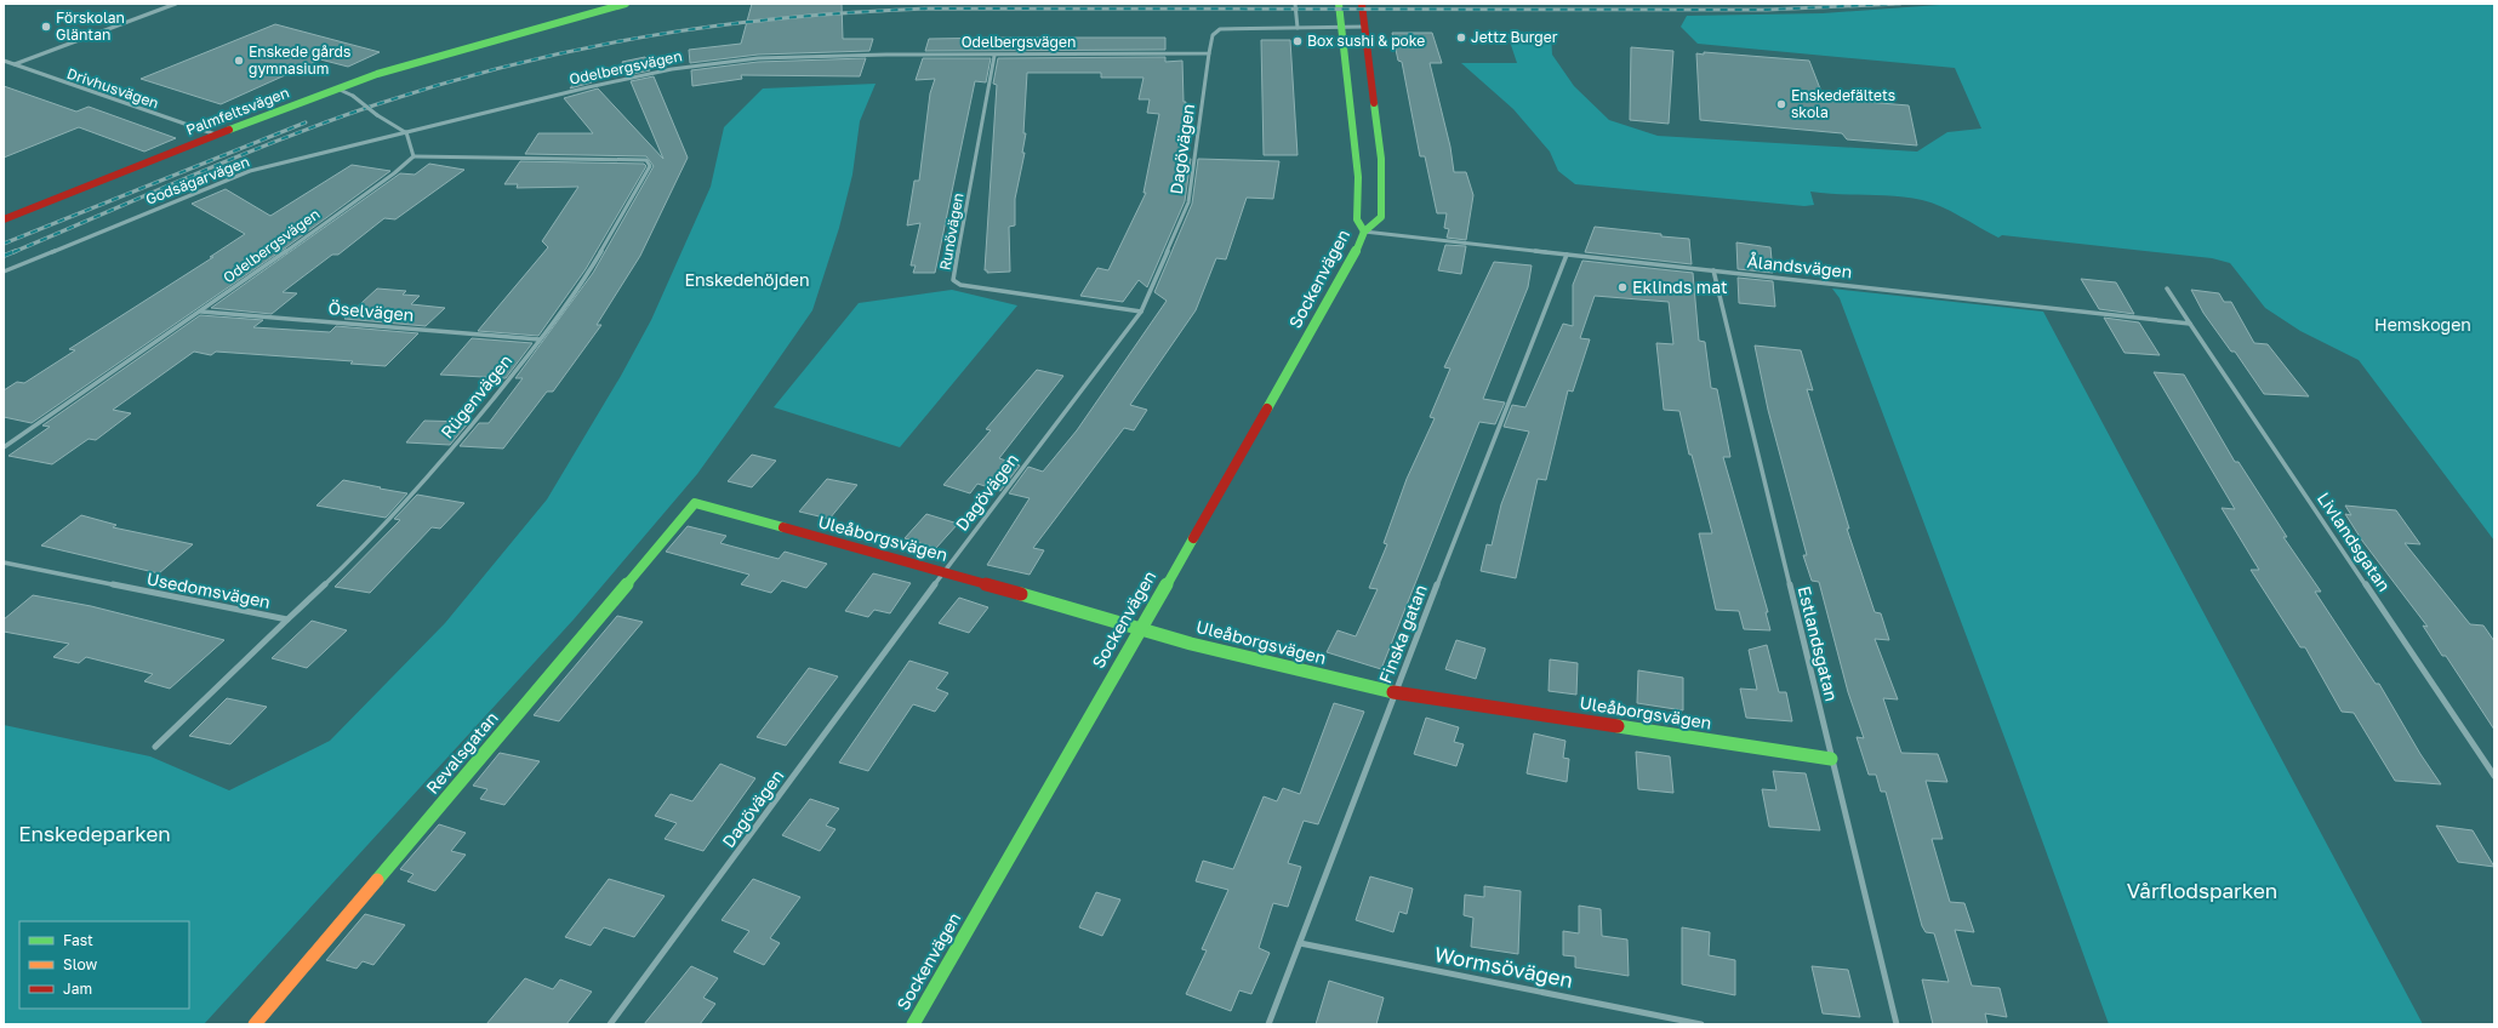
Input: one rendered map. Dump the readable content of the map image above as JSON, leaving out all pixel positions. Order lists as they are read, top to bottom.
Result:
{
  "streets": {
    "street": [
      "Odelbergsvägen",
      "Drivhusvägen",
      "Palmfeltsvägen",
      "Dagövägen",
      "Godsägarvägen",
      "Runövägen",
      "Ålandsvägen",
      "Sockenvägen",
      "Öselvägen",
      "Rügenvägen",
      "Uleåborgsvägen",
      "Livlandsgatan",
      "Usedomsvägen",
      "Finska gatan",
      "Estlandsgatan",
      "Revalsgatan",
      "Wormsövägen"
    ]
  },
  "crossings": [
    ["Odelbergsvägen", "Dagövägen"],
    ["Odelbergsvägen", "Godsägarvägen"],
    ["Odelbergsvägen", "Runövägen"],
    ["Odelbergsvägen", "Öselvägen"],
    ["Odelbergsvägen", "Rügenvägen"],
    ["Drivhusvägen", "Palmfeltsvägen"],
    ["Dagövägen", "Runövägen"],
    ["Dagövägen", "Uleåborgsvägen"],
    ["Ålandsvägen", "Sockenvägen"],
    ["Ålandsvägen", "Livlandsgatan"],
    ["Ålandsvägen", "Finska gatan"],
    ["Ålandsvägen", "Estlandsgatan"],
    ["Sockenvägen", "Uleåborgsvägen"],
    ["Öselvägen", "Rügenvägen"],
    ["Rügenvägen", "Usedomsvägen"],
    ["Uleåborgsvägen", "Finska gatan"],
    ["Uleåborgsvägen", "Estlandsgatan"],
    ["Uleåborgsvägen", "Revalsgatan"],
    ["Finska gatan", "Wormsövägen"]
  ],
  "parks": [
    "Enskedehöjden",
    "Hemskogen",
    "Enskedeparken",
    "Vårflodsparken"
  ],
  "places": [
    "Förskolan Gläntan",
    "Jettz Burger",
    "Box sushi & poke",
    "Enskede gårds gymnasium",
    "Enskedefältets skola",
    "Eklinds mat"
  ],
  "legend": ["Fast", "Slow", "Jam"]
}
